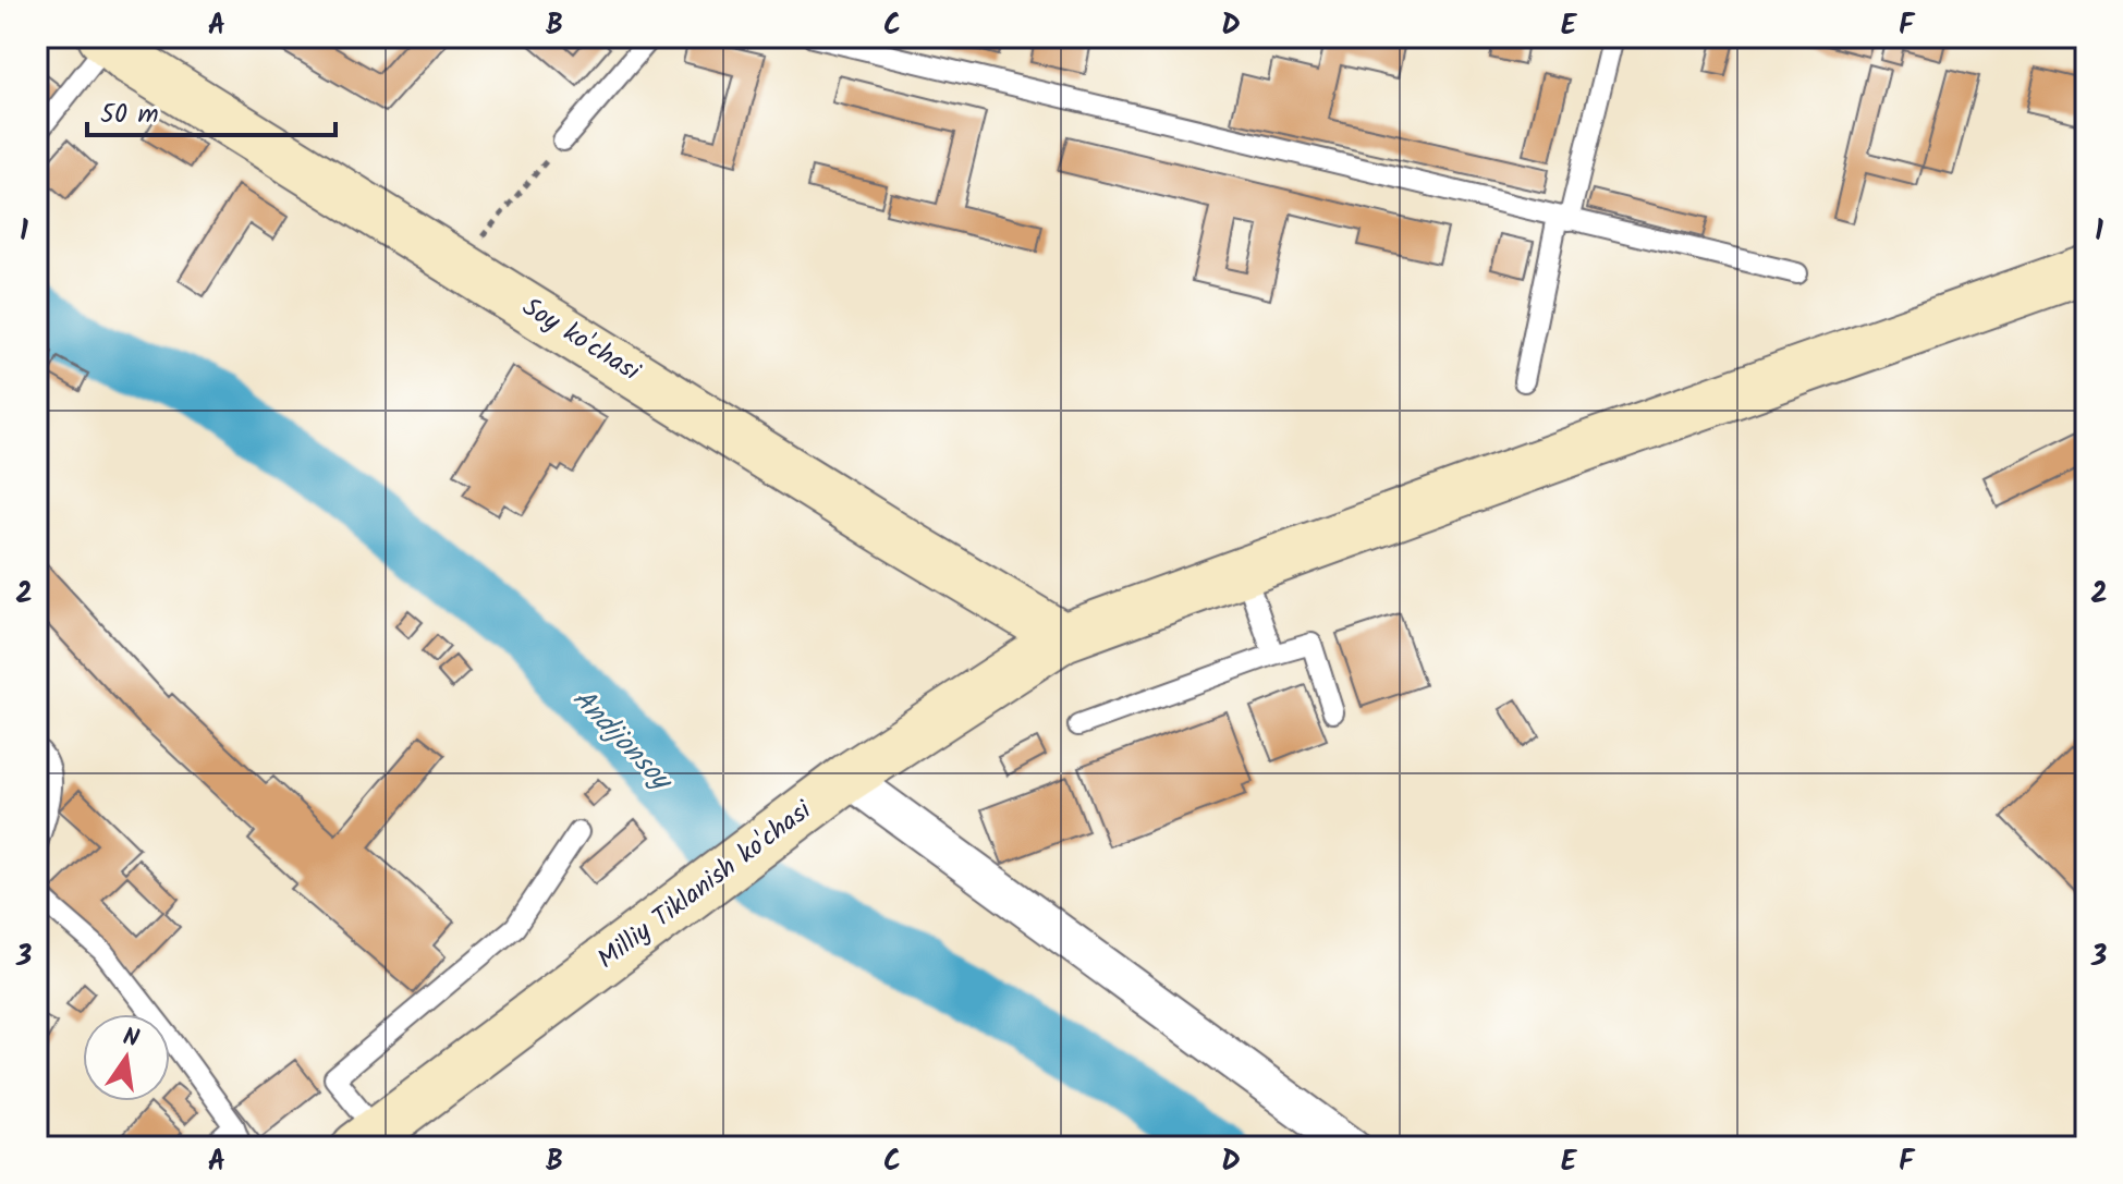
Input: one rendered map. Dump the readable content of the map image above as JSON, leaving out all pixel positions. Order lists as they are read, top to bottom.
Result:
{
  "streets": {
    "main road": ["Soy ko'chasi", "Milliy Tiklanish ko'chasi"]
  },
  "crossings": [
    ["Soy ko'chasi", "Milliy Tiklanish ko'chasi"]
  ],
  "water": ["Andijonsoy"],
  "scale_bar": "50 m",
  "north": "top",
  "grid": {
    "columns": [
      "A",
      "B",
      "C",
      "D",
      "E",
      "F"
    ],
    "rows": ["1", "2", "3"]
  }
}
